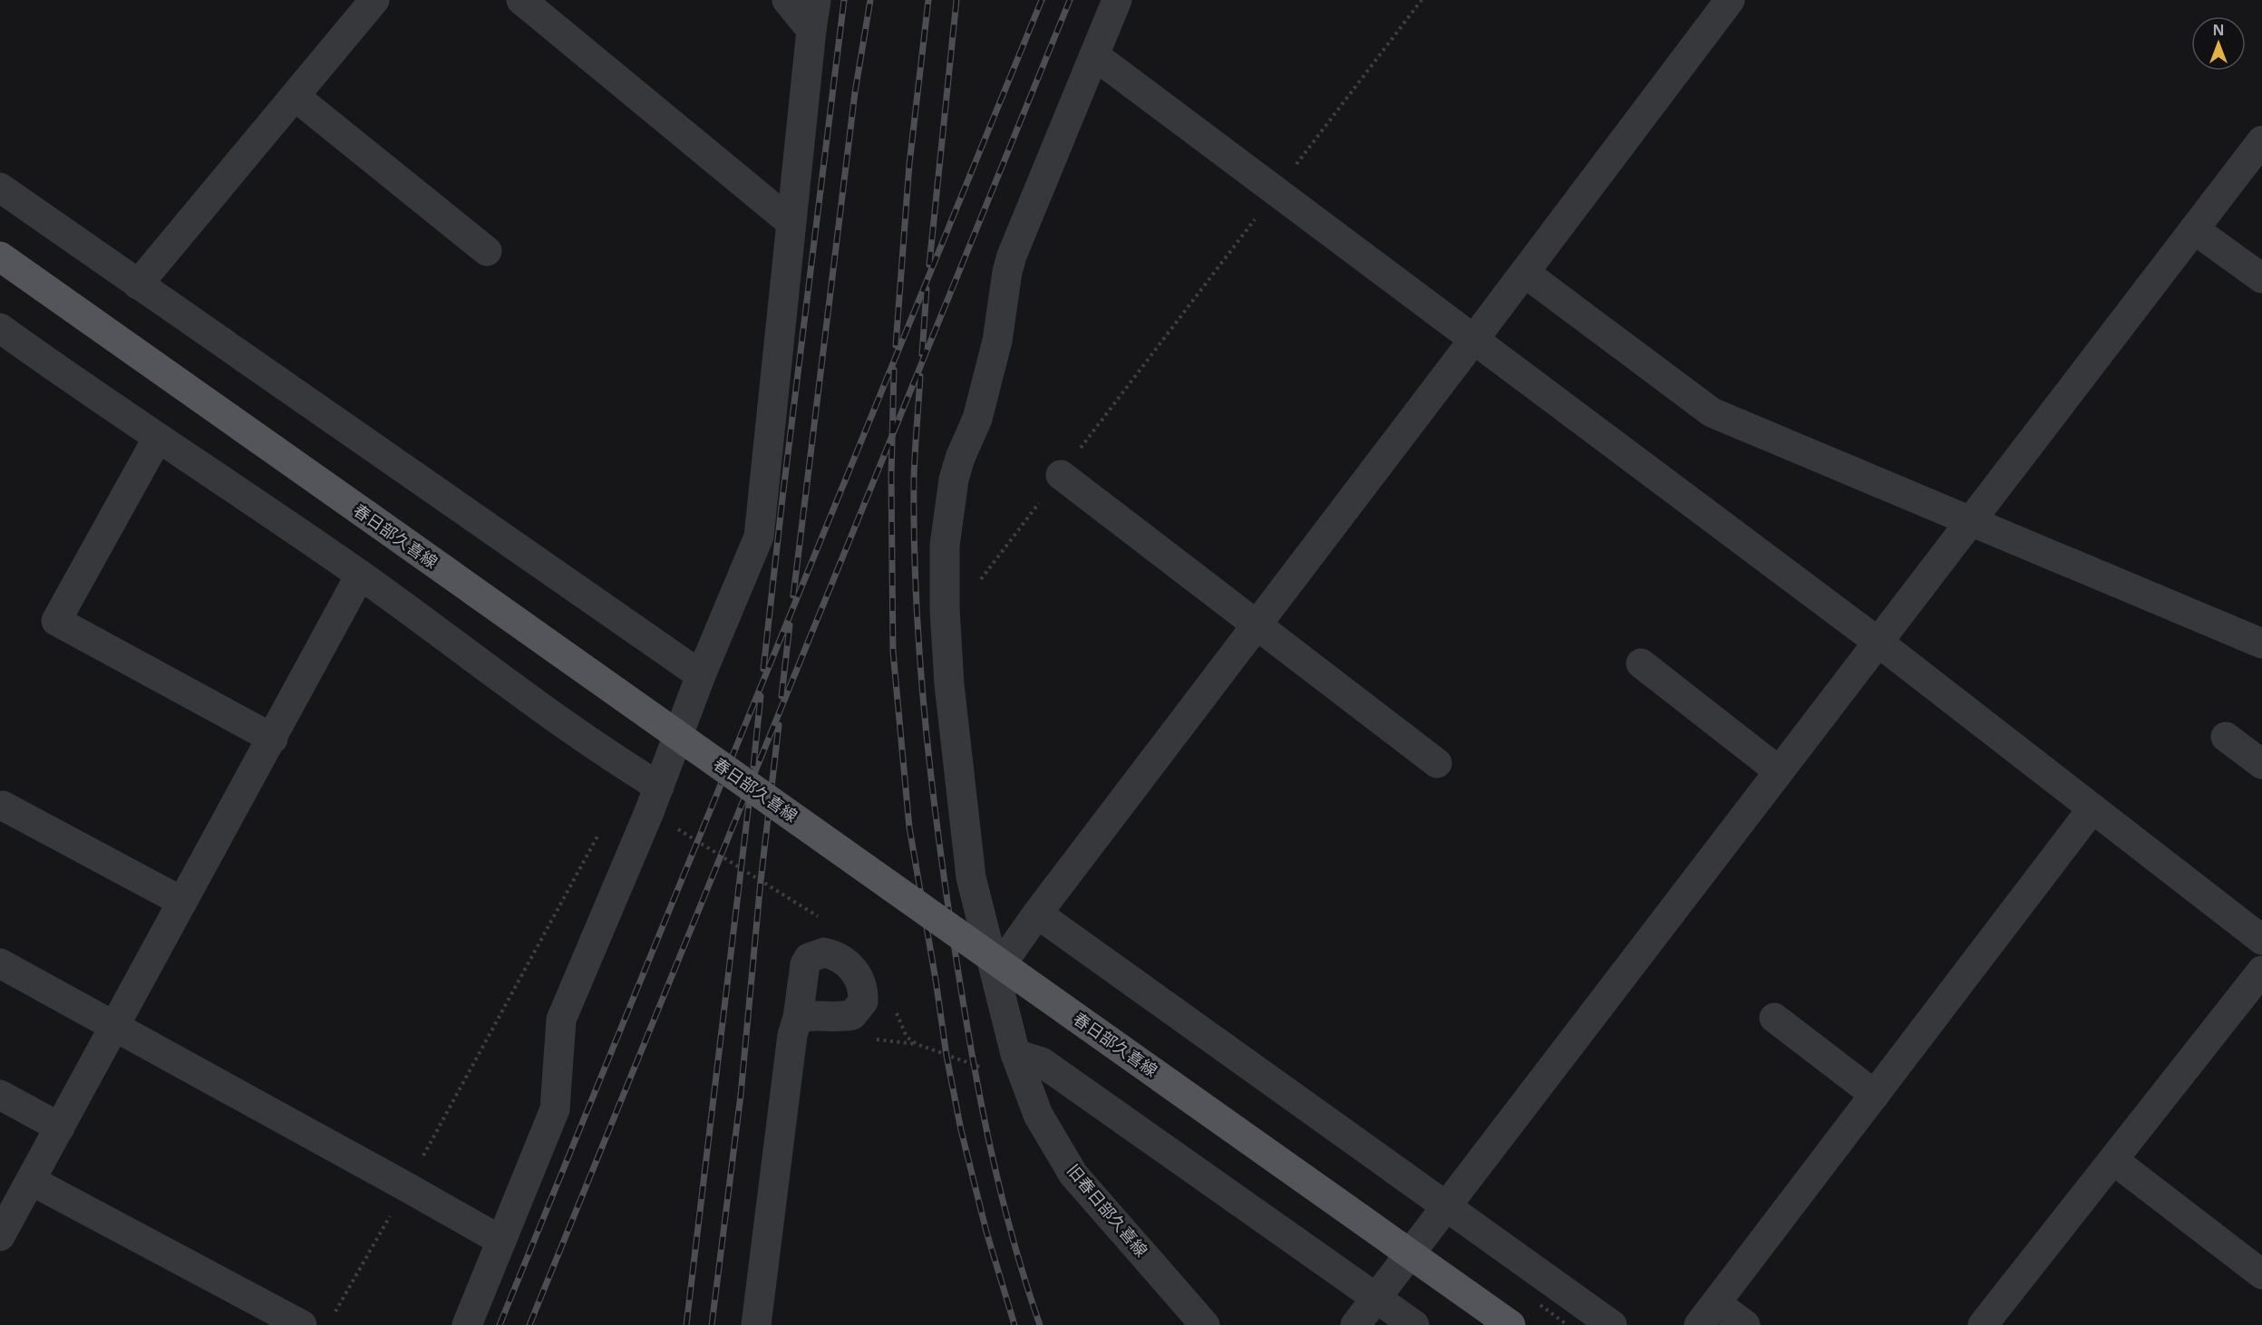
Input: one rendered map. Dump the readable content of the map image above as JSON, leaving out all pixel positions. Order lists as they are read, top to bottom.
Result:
{
  "streets": {
    "main road": ["春日部久喜線"],
    "street": ["旧春日部久喜線"]
  },
  "north": "top"
}
